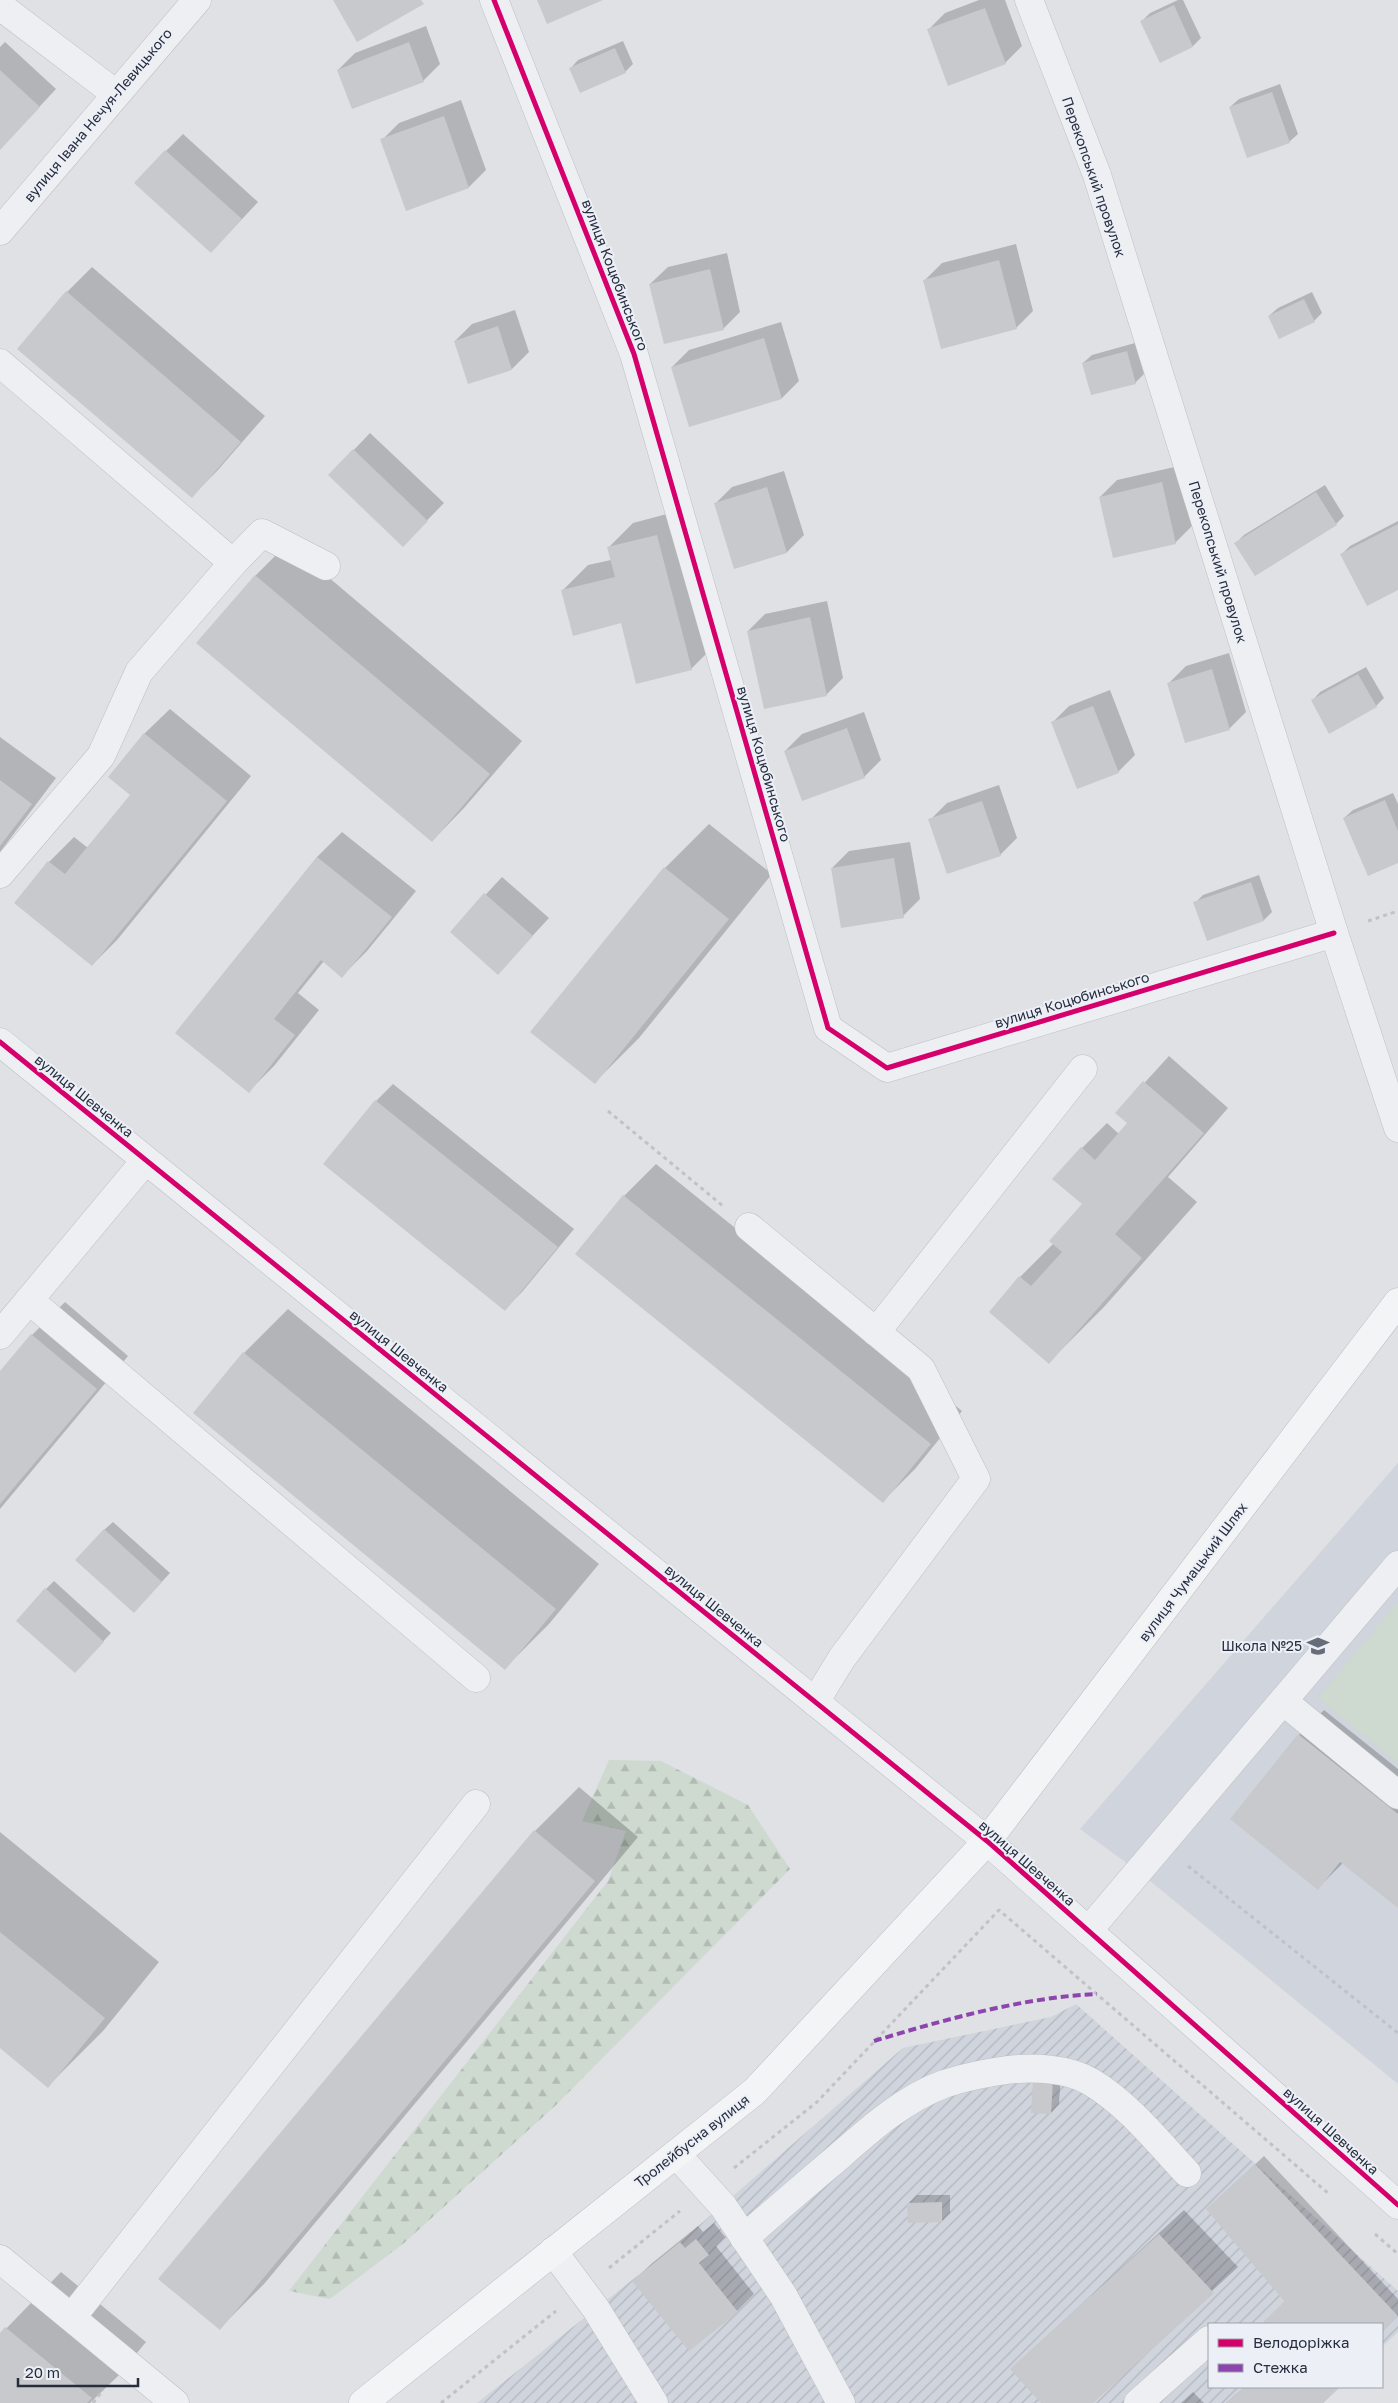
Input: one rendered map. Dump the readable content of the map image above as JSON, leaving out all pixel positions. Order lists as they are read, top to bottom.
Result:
{
  "streets": {
    "main road": ["вулиця Чумацький Шлях", "Тролейбусна вулиця"],
    "street": [
      "вулиця Івана Нечуя-Левицького",
      "Перекопський провулок",
      "вулиця Коцюбинського",
      "вулиця Шевченка"
    ]
  },
  "crossings": [
    ["Перекопський провулок", "вулиця Коцюбинського"],
    ["вулиця Шевченка", "вулиця Чумацький Шлях"],
    ["вулиця Шевченка", "Тролейбусна вулиця"],
    ["вулиця Чумацький Шлях", "Тролейбусна вулиця"]
  ],
  "places": {
    "school or university": ["Школа №25"]
  },
  "legend": ["Велодоріжка", "Стежка"],
  "scale_bar": "20 m"
}
